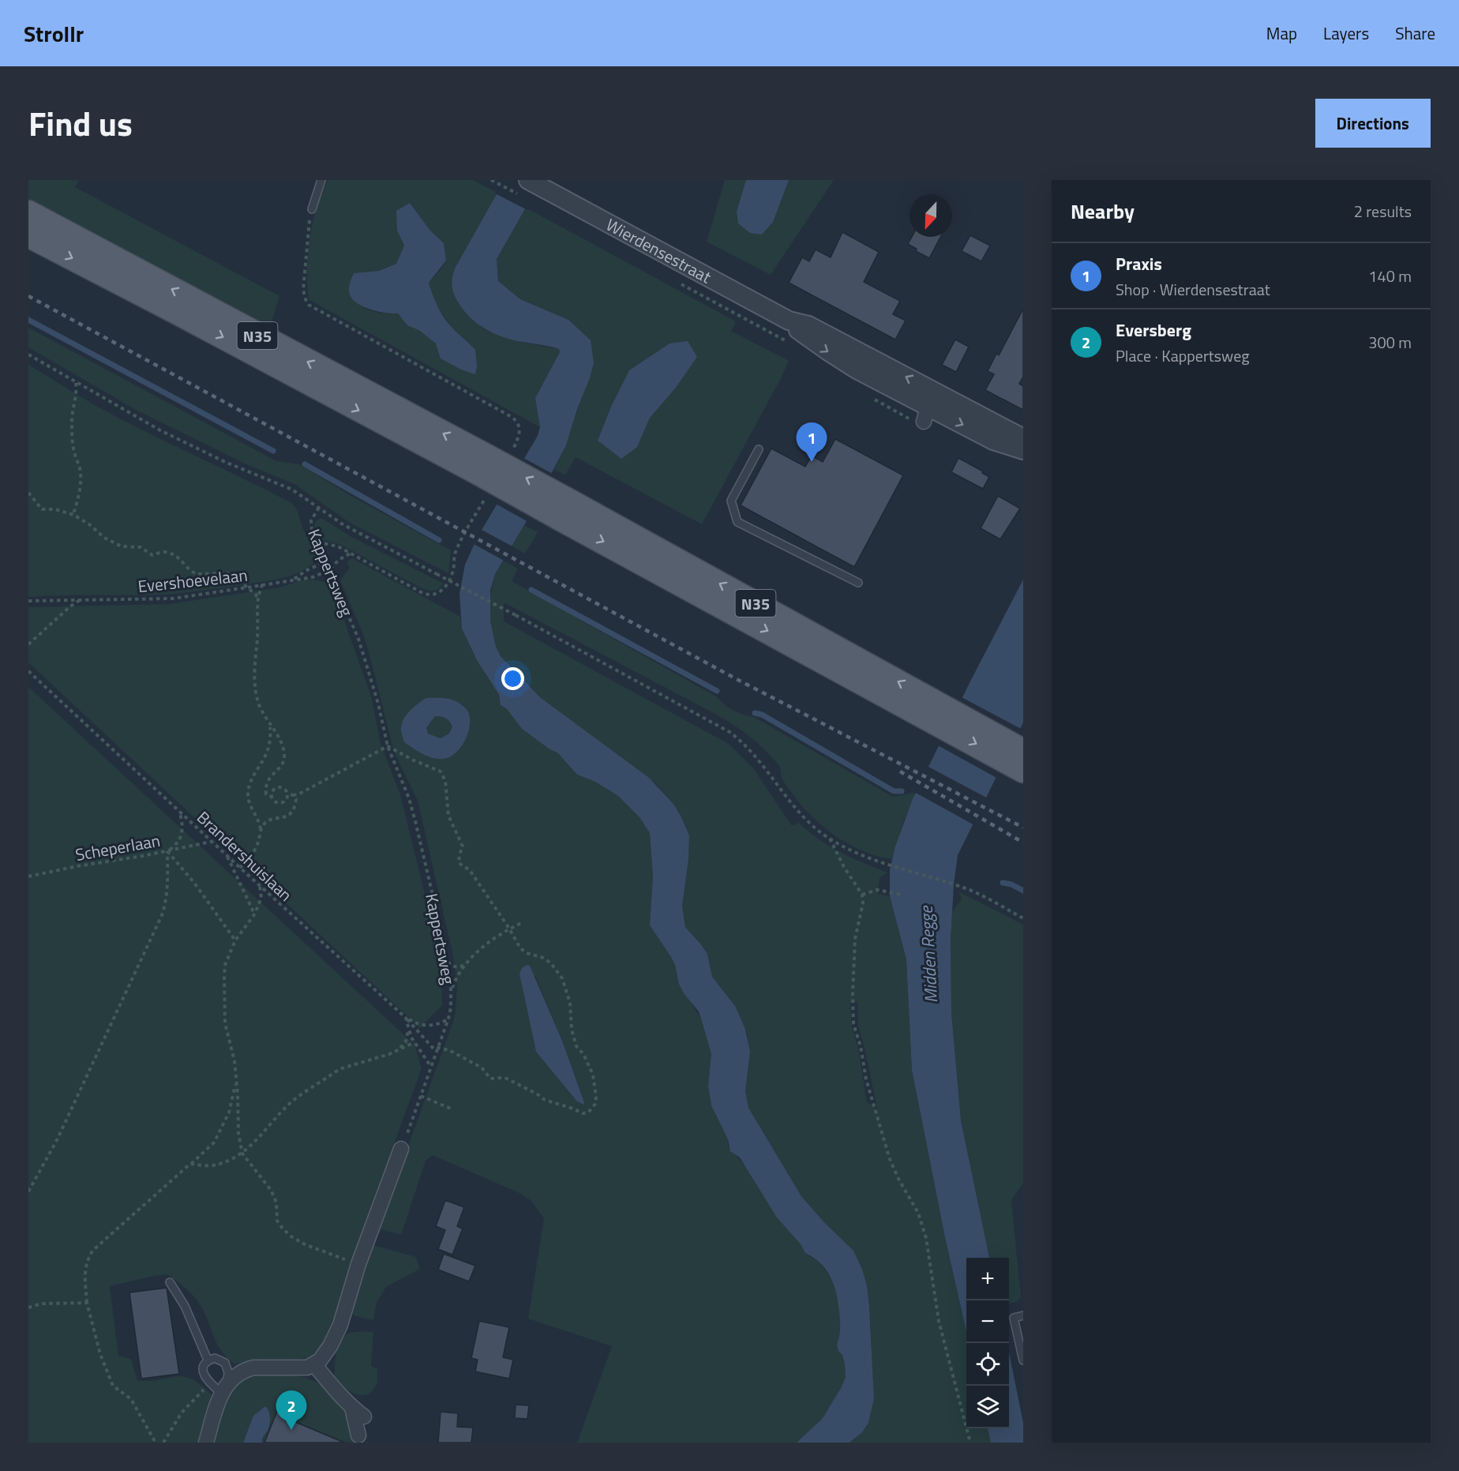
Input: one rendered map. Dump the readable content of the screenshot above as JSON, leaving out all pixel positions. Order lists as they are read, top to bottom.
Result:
{
  "streets": {
    "main road": ["N35"],
    "street": ["Wierdensestraat"],
    "path": [
      "Kappertsweg",
      "Evershoevelaan",
      "Scheperlaan",
      "Brandershuislaan"
    ]
  },
  "crossings": [
    ["Kappertsweg", "Evershoevelaan"],
    ["Kappertsweg", "Brandershuislaan"],
    ["Scheperlaan", "Brandershuislaan"]
  ],
  "water": ["Midden Regge"],
  "north": "bottom",
  "page": {
    "header": "Strollr",
    "nav": ["Map", "Layers", "Share"],
    "title": "Find us",
    "buttons": "Directions",
    "heading": ["Nearby", "2 results"],
    "list": [
      {
        "mark": "1",
        "name": "Praxis",
        "note": "Shop · Wierdensestraat",
        "value": "140 m"
      },
      {
        "mark": "2",
        "name": "Eversberg",
        "note": "Place · Kappertsweg",
        "value": "300 m"
      }
    ],
    "pins": ["1", "2"],
    "map_buttons": ["+", "−"]
  }
}
